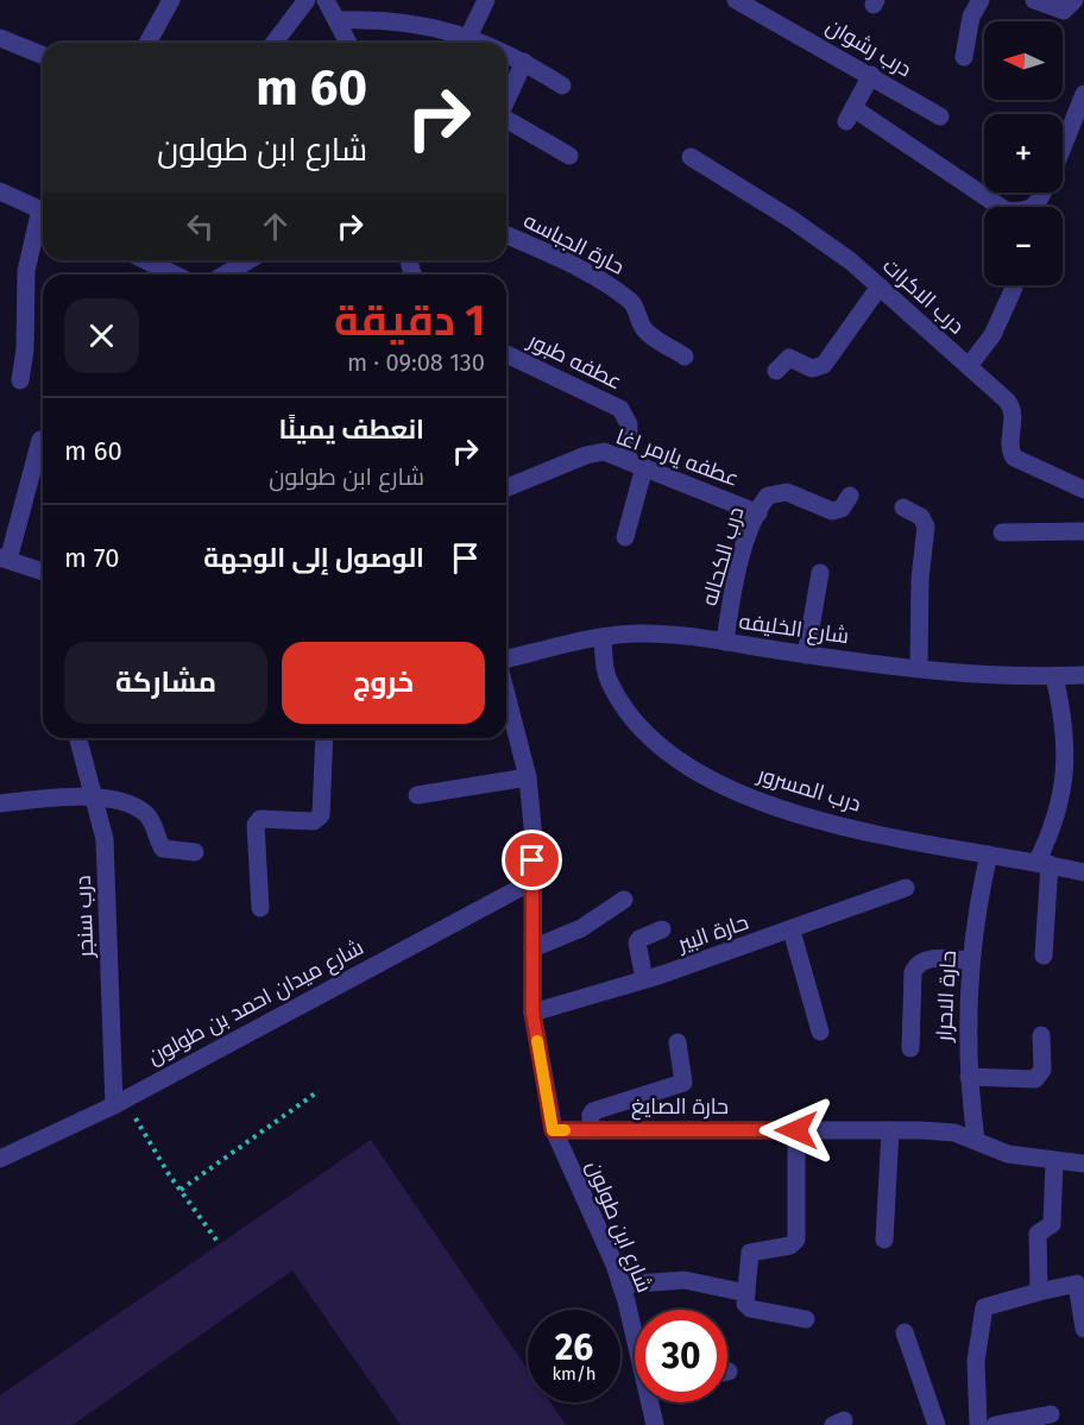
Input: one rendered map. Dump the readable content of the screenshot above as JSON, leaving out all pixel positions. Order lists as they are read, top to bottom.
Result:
{
  "streets": {
    "street": [
      "درب رشوان",
      "حارة الجباسه",
      "درب الاكرات",
      "عطفه طبور",
      "عطفه يارمر اغا",
      "درب الكحاله",
      "شارع الخليفه",
      "درب المسرور",
      "درب سنجر",
      "حارة البير",
      "حارة الاحرار",
      "شارع ميدان احمد بن طولون",
      "حارة الصايغ",
      "شارع ابن طولون"
    ]
  },
  "crossings": [
    ["عطفه طبور", "عطفه يارمر اغا"],
    ["عطفه يارمر اغا", "درب الكحاله"],
    ["درب الكحاله", "شارع الخليفه"],
    ["شارع الخليفه", "درب المسرور"],
    ["درب المسرور", "حارة الاحرار"],
    ["درب سنجر", "شارع ميدان احمد بن طولون"],
    ["حارة البير", "شارع ابن طولون"],
    ["حارة الاحرار", "حارة الصايغ"],
    ["شارع ميدان احمد بن طولون", "شارع ابن طولون"],
    ["حارة الصايغ", "شارع ابن طولون"]
  ],
  "north": "left",
  "page": {
    "map_buttons": ["+", "−"],
    "turn": ["60 m", "شارع ابن طولون"],
    "heading": ["1 دقيقة", "130 m · 09:08"],
    "list": [
      {
        "name": "انعطف يمينًا",
        "note": "شارع ابن طولون",
        "value": "60 m"
      },
      {
        "name": "الوصول إلى الوجهة",
        "value": "70 m"
      }
    ],
    "buttons": ["خروج", "مشاركة"],
    "speed": "26 km/h",
    "limit": "30"
  }
}
